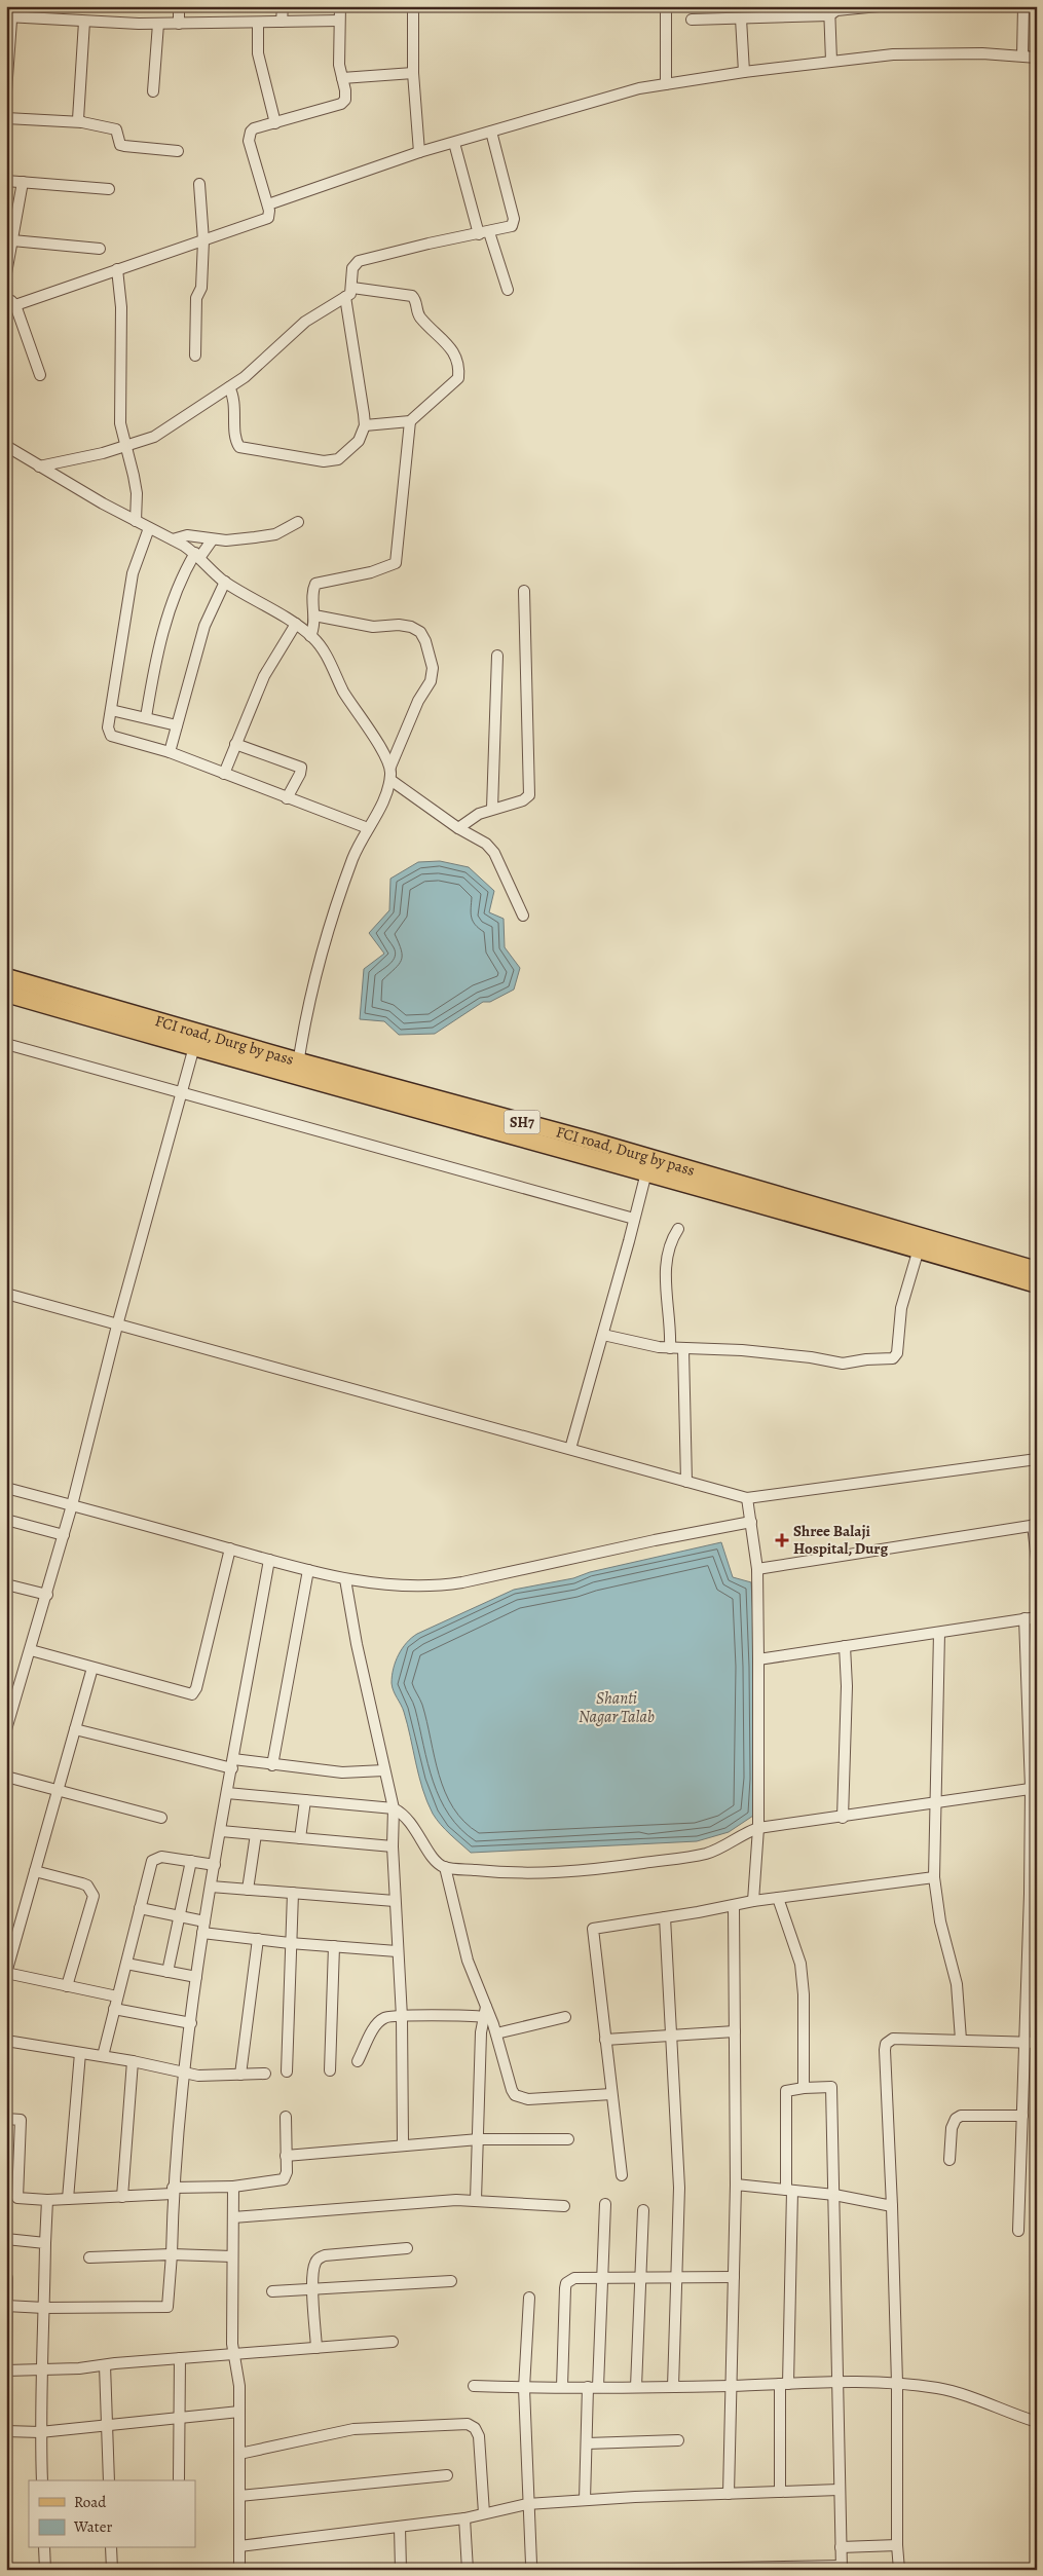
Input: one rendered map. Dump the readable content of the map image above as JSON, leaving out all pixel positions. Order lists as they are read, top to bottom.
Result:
{
  "streets": {
    "main road": ["FCI road, Durg by pass", "SH7"]
  },
  "water": ["Shanti Nagar Talab"],
  "places": {
    "health": ["Shree Balaji Hospital, Durg"]
  },
  "legend": ["Road", "Water"]
}
